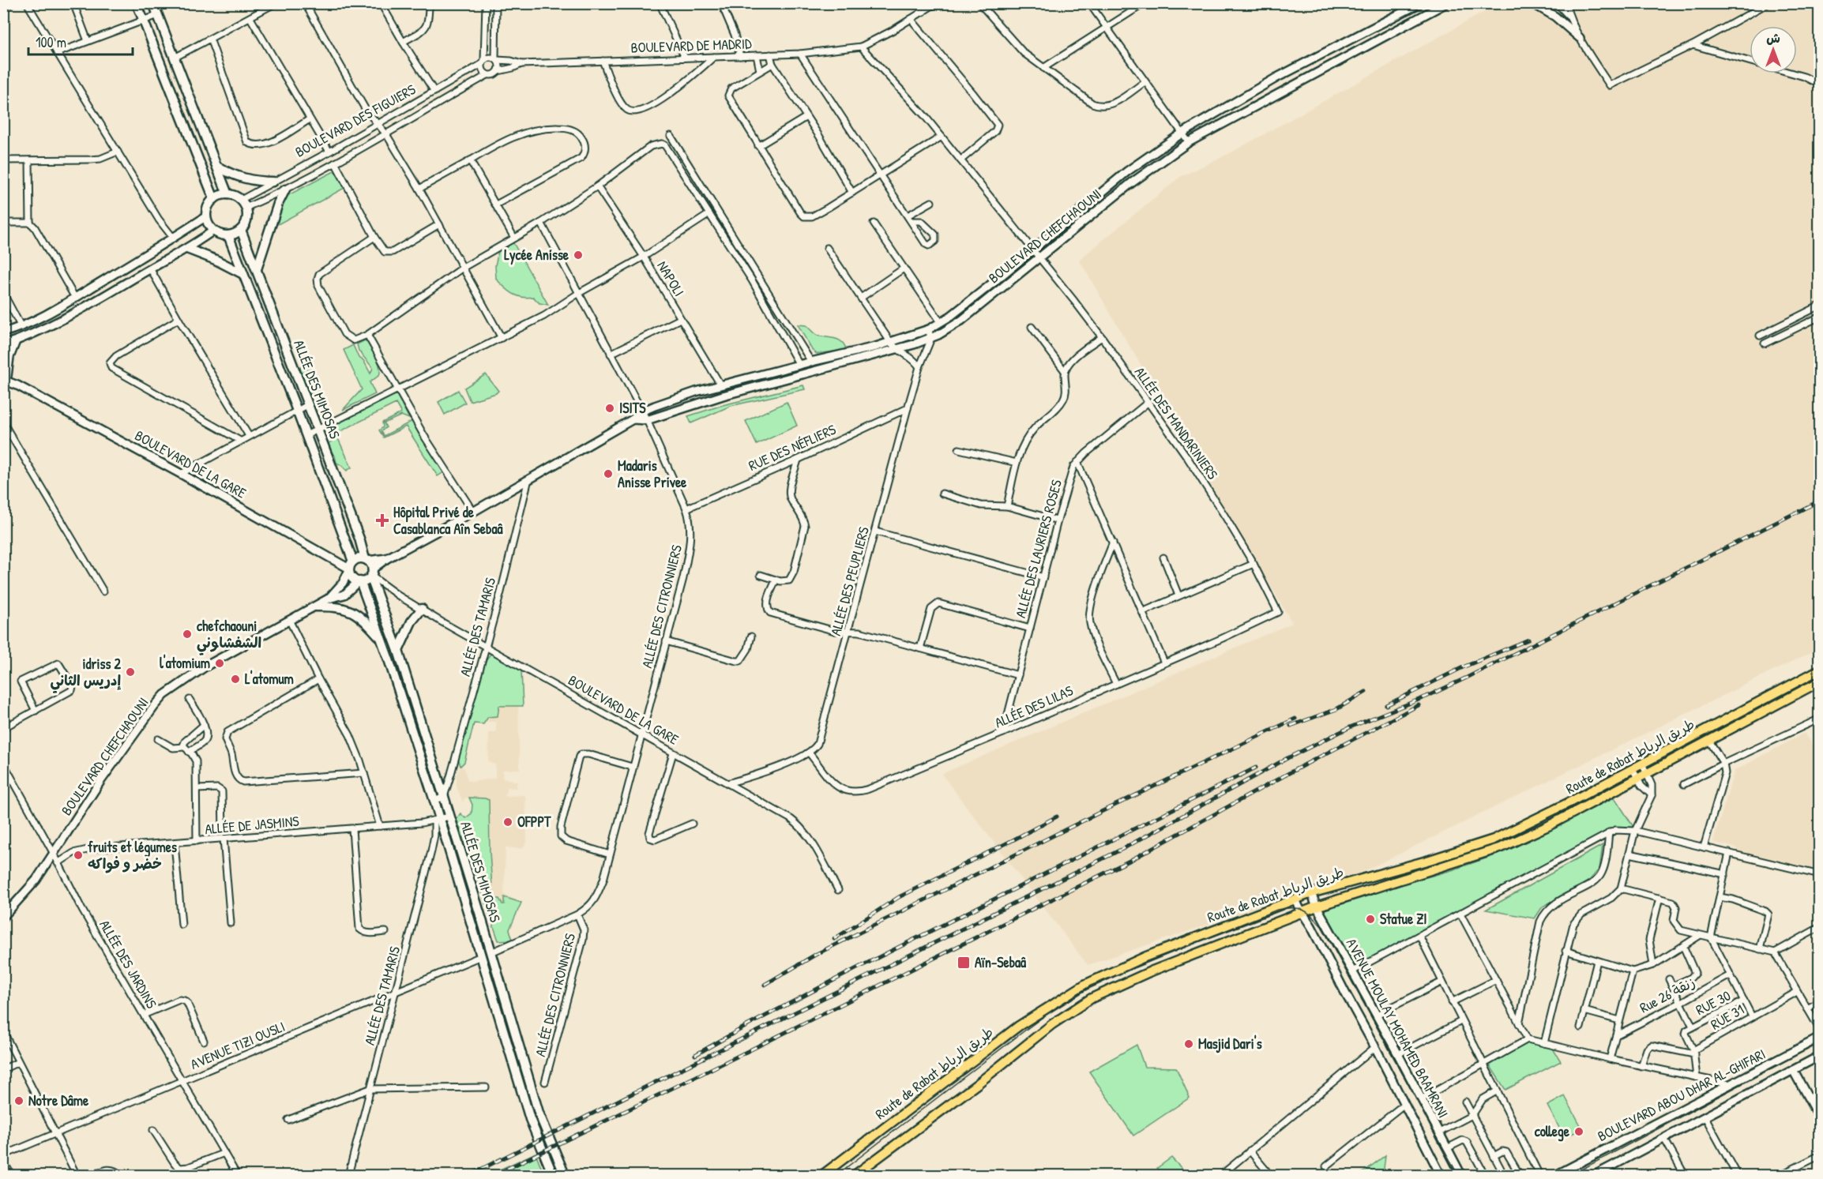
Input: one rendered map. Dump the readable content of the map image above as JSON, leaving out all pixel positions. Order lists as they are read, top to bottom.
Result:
{
  "streets": {
    "main road": ["ALLÉE DES MIMOSAS", "Route de Rabat طريق الرباط"],
    "street": [
      "BOULEVARD DE MADRID",
      "BOULEVARD DES FIGUIERS",
      "BOULEVARD CHEFCHAOUNI",
      "NAPOLI",
      "ALLÉE DES MANDARINIERS",
      "RUE DES NÉFLIERS",
      "BOULEVARD DE LA GARE",
      "ALLÉE DES LAURIERS ROSES",
      "ALLÉE DES PEUPLIERS",
      "ALLÉE DES CITRONNIERS",
      "ALLÉE DES TAMARIS",
      "ALLÉE DES LILAS",
      "ALLÉE DE JASMINS",
      "ALLÉE DES JARDINS",
      "Rue 26 زنقة",
      "RUE 30",
      "RUE 31",
      "AVENUE MOULAY MOHAMED BAAMRANI",
      "AVENUE TIZI OUSLI",
      "BOULEVARD ABOU DHAR AL-GHIFARI"
    ]
  },
  "crossings": [
    ["BOULEVARD DE MADRID", "BOULEVARD DES FIGUIERS"],
    ["BOULEVARD DES FIGUIERS", "ALLÉE DES MIMOSAS"],
    ["BOULEVARD CHEFCHAOUNI", "NAPOLI"],
    ["BOULEVARD CHEFCHAOUNI", "ALLÉE DES MIMOSAS"],
    ["BOULEVARD CHEFCHAOUNI", "ALLÉE DES MANDARINIERS"],
    ["BOULEVARD CHEFCHAOUNI", "BOULEVARD DE LA GARE"],
    ["BOULEVARD CHEFCHAOUNI", "ALLÉE DES PEUPLIERS"],
    ["BOULEVARD CHEFCHAOUNI", "ALLÉE DES CITRONNIERS"],
    ["BOULEVARD CHEFCHAOUNI", "ALLÉE DES TAMARIS"],
    ["BOULEVARD CHEFCHAOUNI", "ALLÉE DES JARDINS"],
    ["ALLÉE DES MIMOSAS", "BOULEVARD DE LA GARE"],
    ["ALLÉE DES MIMOSAS", "ALLÉE DES TAMARIS"],
    ["ALLÉE DES MIMOSAS", "ALLÉE DE JASMINS"],
    ["ALLÉE DES MIMOSAS", "AVENUE TIZI OUSLI"],
    ["ALLÉE DES MANDARINIERS", "ALLÉE DES LAURIERS ROSES"],
    ["ALLÉE DES MANDARINIERS", "ALLÉE DES LILAS"],
    ["RUE DES NÉFLIERS", "ALLÉE DES PEUPLIERS"],
    ["RUE DES NÉFLIERS", "ALLÉE DES CITRONNIERS"],
    ["BOULEVARD DE LA GARE", "ALLÉE DES CITRONNIERS"],
    ["BOULEVARD DE LA GARE", "ALLÉE DES TAMARIS"],
    ["ALLÉE DES LAURIERS ROSES", "ALLÉE DES LILAS"],
    ["ALLÉE DES PEUPLIERS", "ALLÉE DES LILAS"],
    ["ALLÉE DES TAMARIS", "ALLÉE DE JASMINS"],
    ["ALLÉE DES TAMARIS", "AVENUE TIZI OUSLI"],
    ["Route de Rabat طريق الرباط", "AVENUE MOULAY MOHAMED BAAMRANI"],
    ["ALLÉE DE JASMINS", "ALLÉE DES JARDINS"],
    ["ALLÉE DES JARDINS", "AVENUE TIZI OUSLI"]
  ],
  "places": {
    "other": [
      "Lycée Anisse",
      "ISITS",
      "Madaris Anisse Privee",
      "chefchaouni الشفشاوني",
      "l'atomium",
      "idriss 2 إدريس الثاني",
      "L'atomum",
      "OFPPT",
      "fruits et légumes خضر و فواكه",
      "Statue ZI",
      "Masjid Dari's",
      "Notre Dâme",
      "college"
    ],
    "health": ["Hôpital Privé de Casablanca Aîn Sebaâ"],
    "transit": ["Aïn-Sebaâ"]
  },
  "scale_bar": "100 m",
  "north": "top"
}
